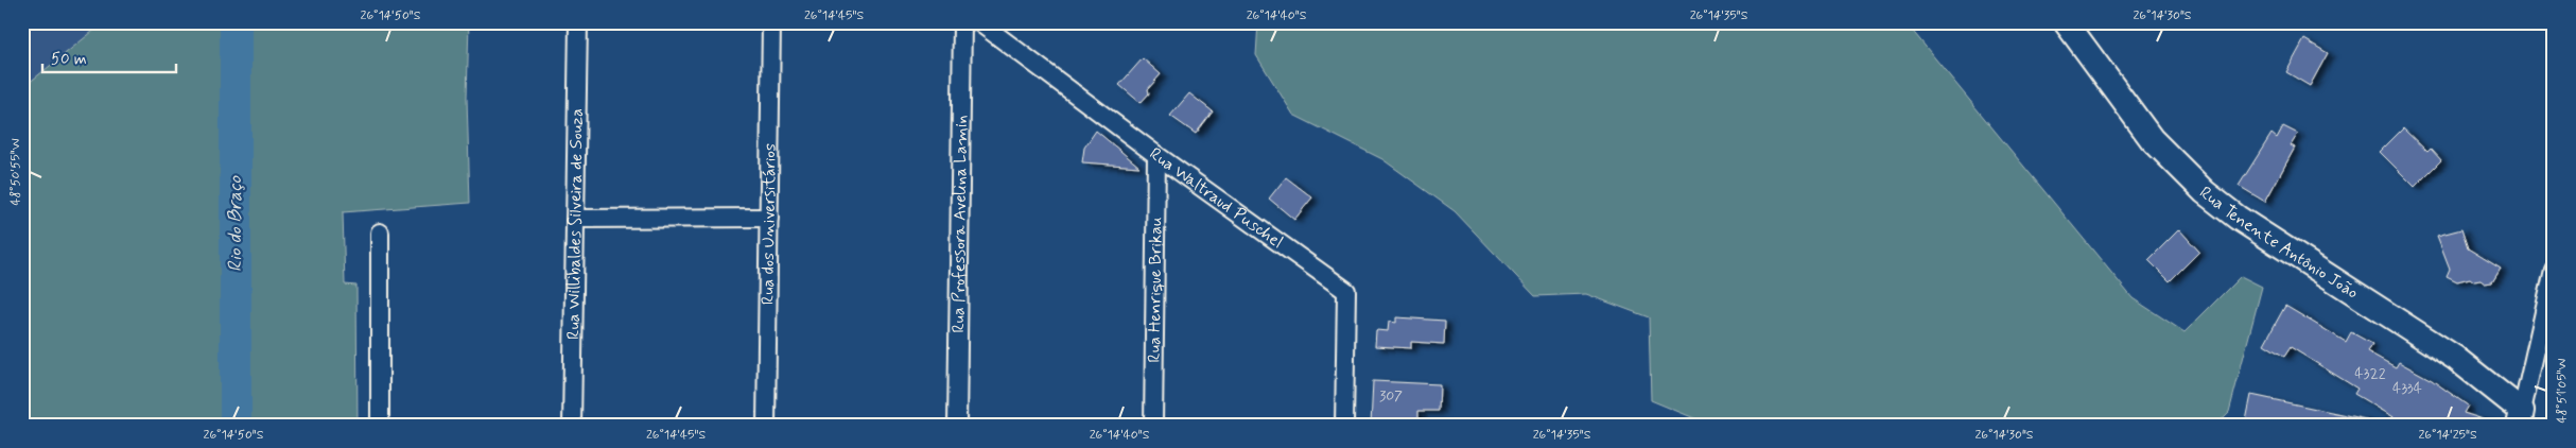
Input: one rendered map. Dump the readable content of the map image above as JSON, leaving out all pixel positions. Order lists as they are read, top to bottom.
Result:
{
  "streets": {
    "street": [
      "Rua Waltraud Puschel",
      "Rua Willibaldes Silveira de Souza",
      "Rua dos Universitários",
      "Rua Professora Avelina Lamin",
      "Rua Tenente Antônio João",
      "Rua Henrique Brikau"
    ]
  },
  "crossings": [
    ["Rua Waltraud Puschel", "Rua Henrique Brikau"]
  ],
  "water": ["Rio do Braço"],
  "house_numbers": ["4322", "4334", "307"],
  "scale_bar": "50 m",
  "coordinates": [
    "26°14'50\"S",
    "26°14'45\"S",
    "26°14'40\"S",
    "26°14'35\"S",
    "26°14'30\"S",
    "48°50'55\"W",
    "48°51'05\"W",
    "26°14'25\"S"
  ]
}
